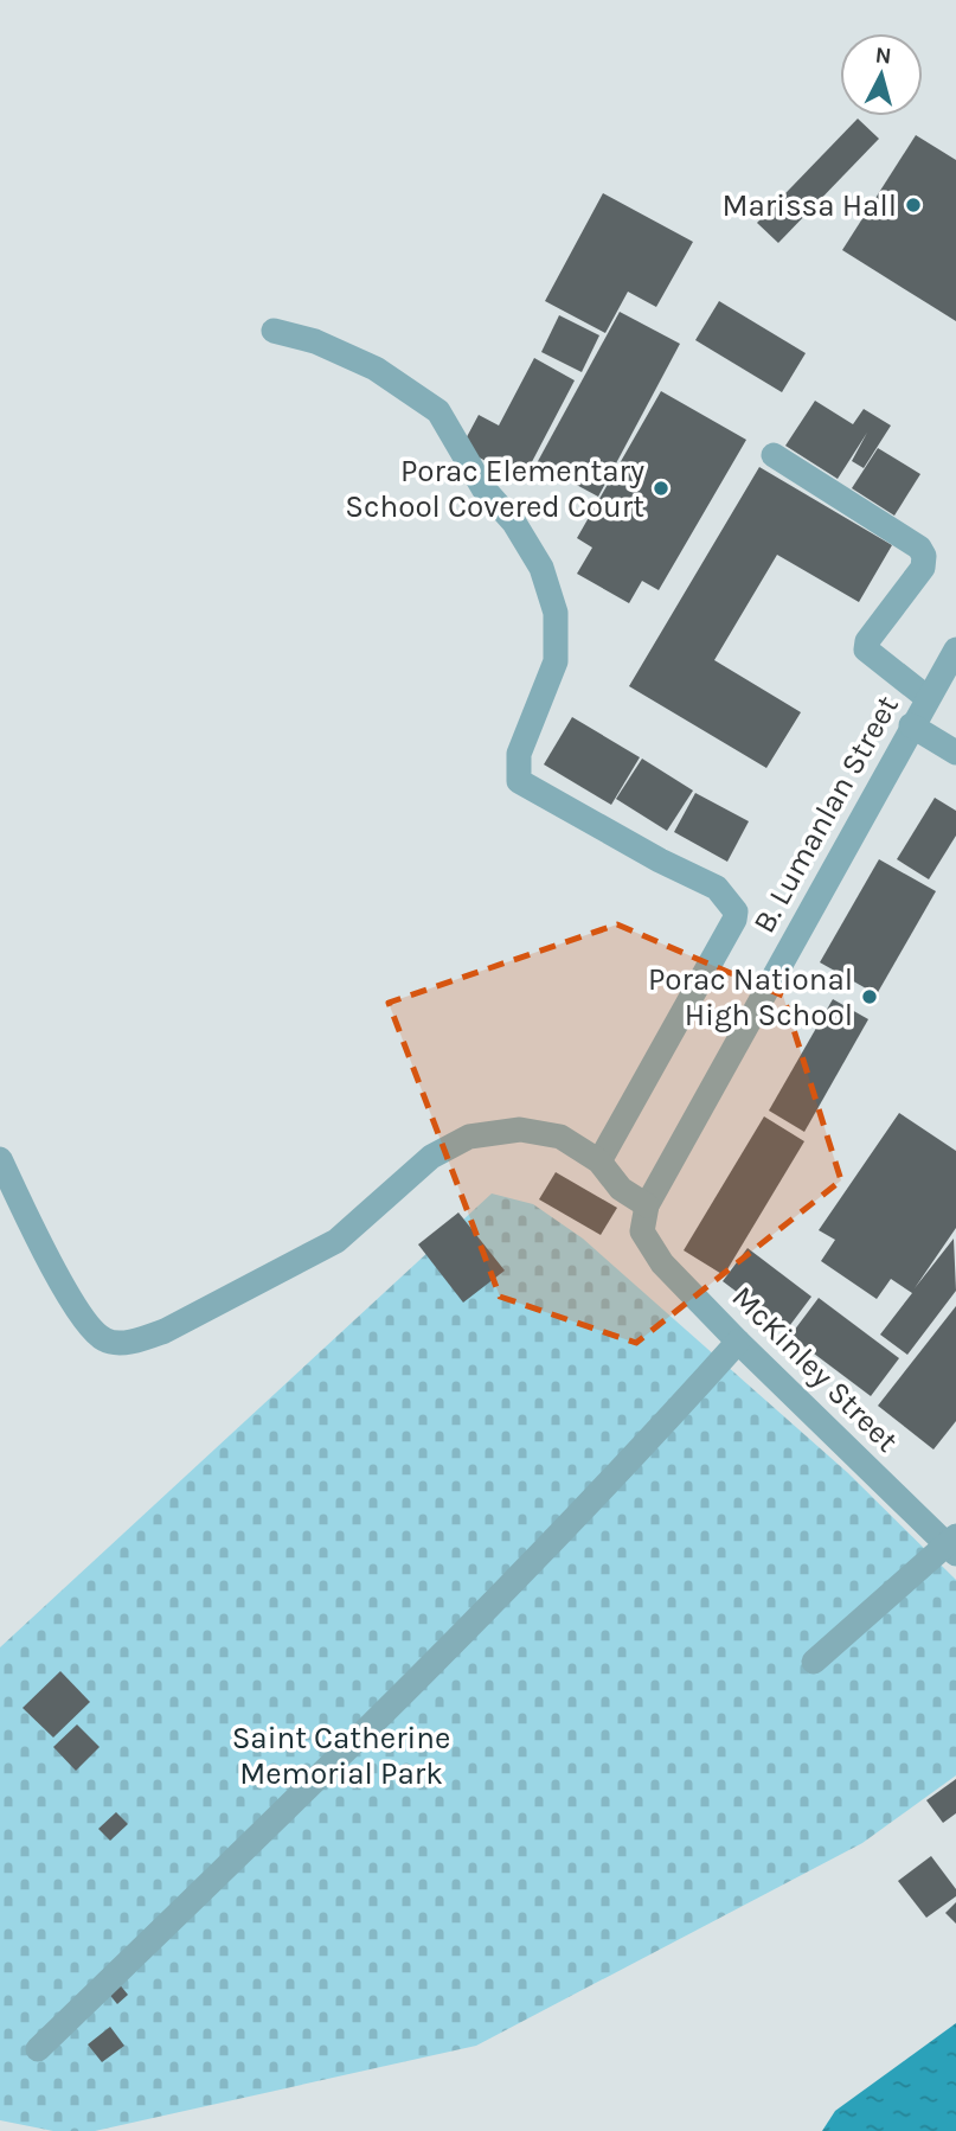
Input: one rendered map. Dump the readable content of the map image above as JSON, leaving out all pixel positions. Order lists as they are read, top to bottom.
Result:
{
  "streets": {
    "street": ["B. Lumanlan Street", "McKinley Street"]
  },
  "crossings": [
    ["B. Lumanlan Street", "McKinley Street"]
  ],
  "parks": ["Saint Catherine Memorial Park"],
  "places": ["Marissa Hall", "Porac Elementary School Covered Court", "Porac National High School"],
  "north": "top"
}
